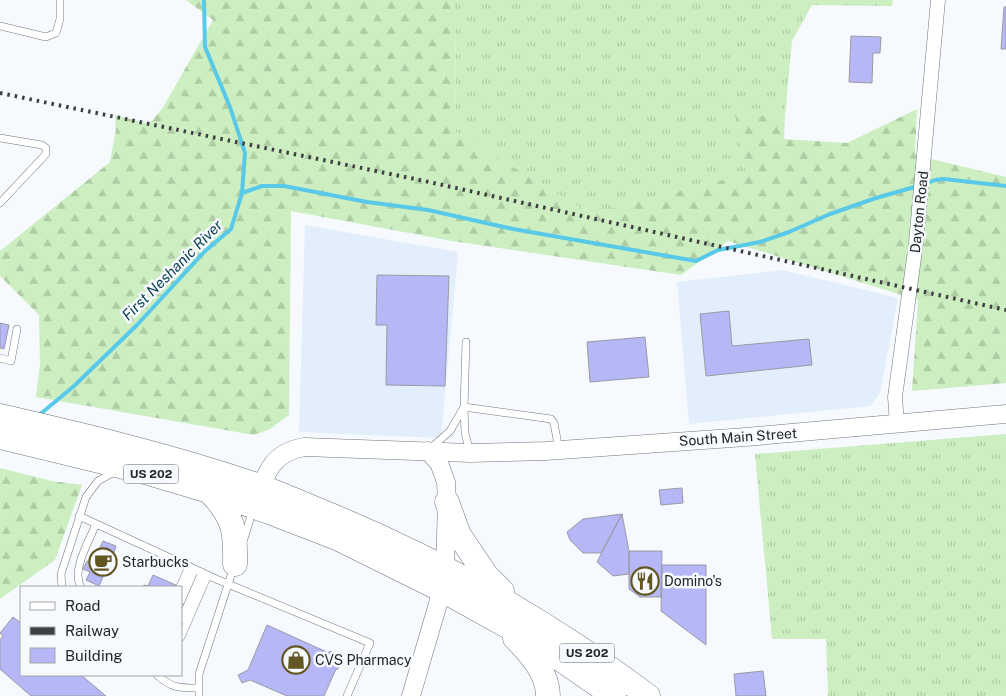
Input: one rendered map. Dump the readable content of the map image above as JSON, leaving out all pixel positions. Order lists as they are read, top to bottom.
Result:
{
  "streets": {
    "highway": ["US 202"],
    "street": ["Dayton Road", "South Main Street"]
  },
  "crossings": [
    ["Dayton Road", "South Main Street"],
    ["South Main Street", "US 202"]
  ],
  "water": ["First Neshanic River"],
  "places": {
    "cafe": ["Starbucks"],
    "restaurant": ["Domino's"],
    "shop": ["CVS Pharmacy"]
  },
  "legend": ["Road", "Railway", "Building"]
}
